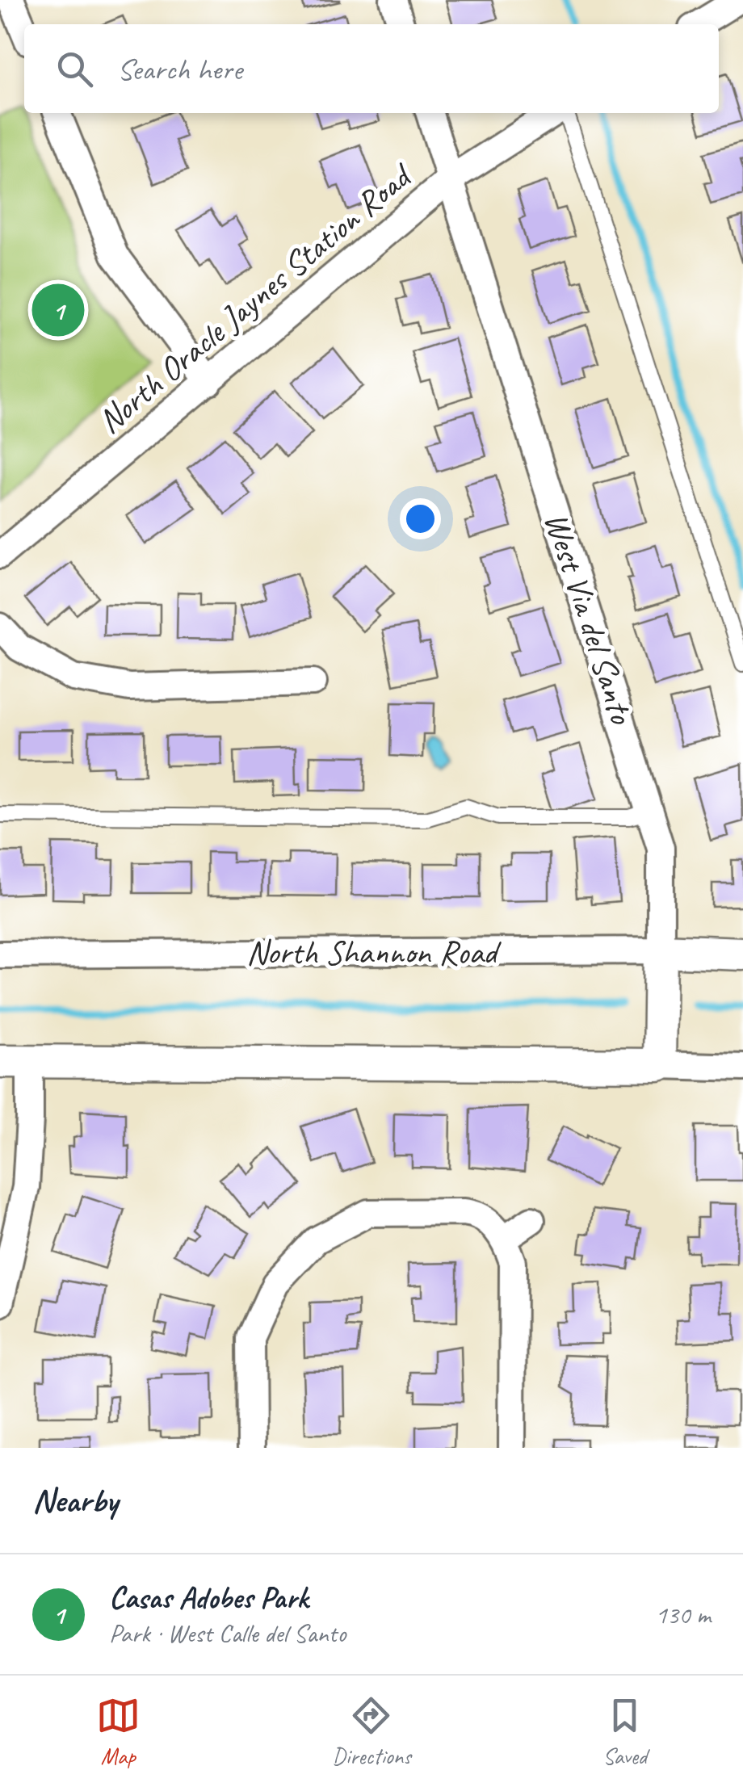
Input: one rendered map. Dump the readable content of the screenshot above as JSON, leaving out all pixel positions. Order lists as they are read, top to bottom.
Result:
{
  "streets": {
    "street": ["North Oracle Jaynes Station Road", "West Via del Santo", "North Shannon Road"]
  },
  "crossings": [
    ["North Oracle Jaynes Station Road", "West Via del Santo"],
    ["West Via del Santo", "North Shannon Road"]
  ],
  "page": {
    "search": "Search here",
    "pins": "1",
    "heading": "Nearby",
    "list": [
      {
        "mark": "1",
        "name": "Casas Adobes Park",
        "note": "Park · West Calle del Santo",
        "value": "130 m"
      }
    ],
    "nav": ["Map", "Directions", "Saved"]
  }
}
